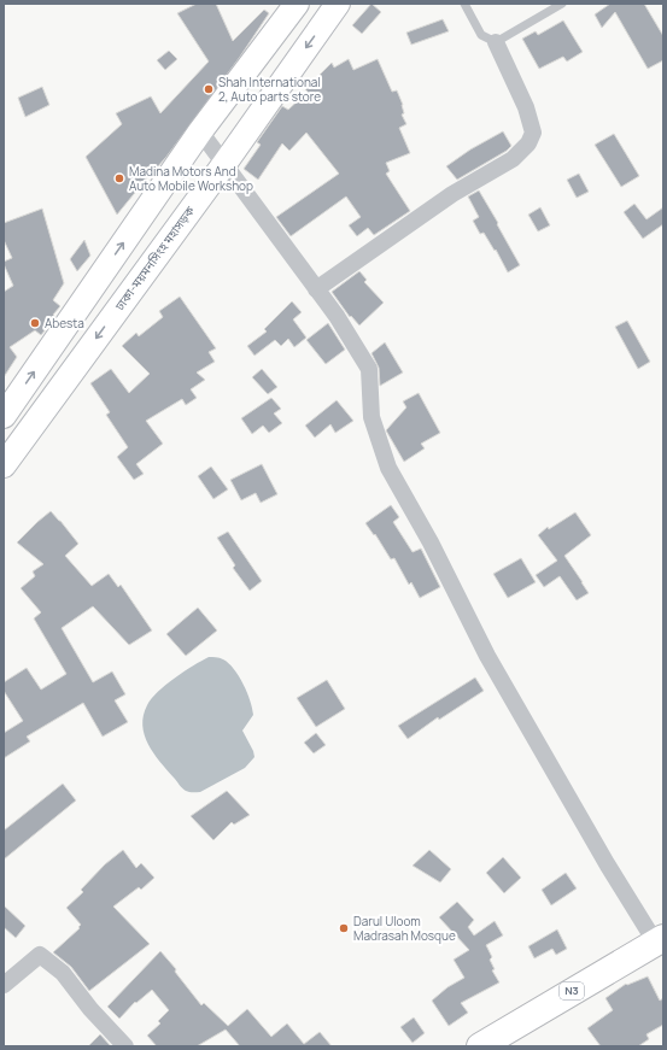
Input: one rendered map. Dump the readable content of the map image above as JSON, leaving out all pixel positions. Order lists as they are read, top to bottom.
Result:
{
  "streets": {
    "highway": ["N3"],
    "main road": ["ঢাকা-ময়মনসিংহ মহাসড়ক"]
  },
  "places": [
    "Shah International 2, Auto parts store",
    "Madina Motors And Auto Mobile Workshop",
    "Abesta",
    "Darul Uloom Madrasah Mosque"
  ]
}
